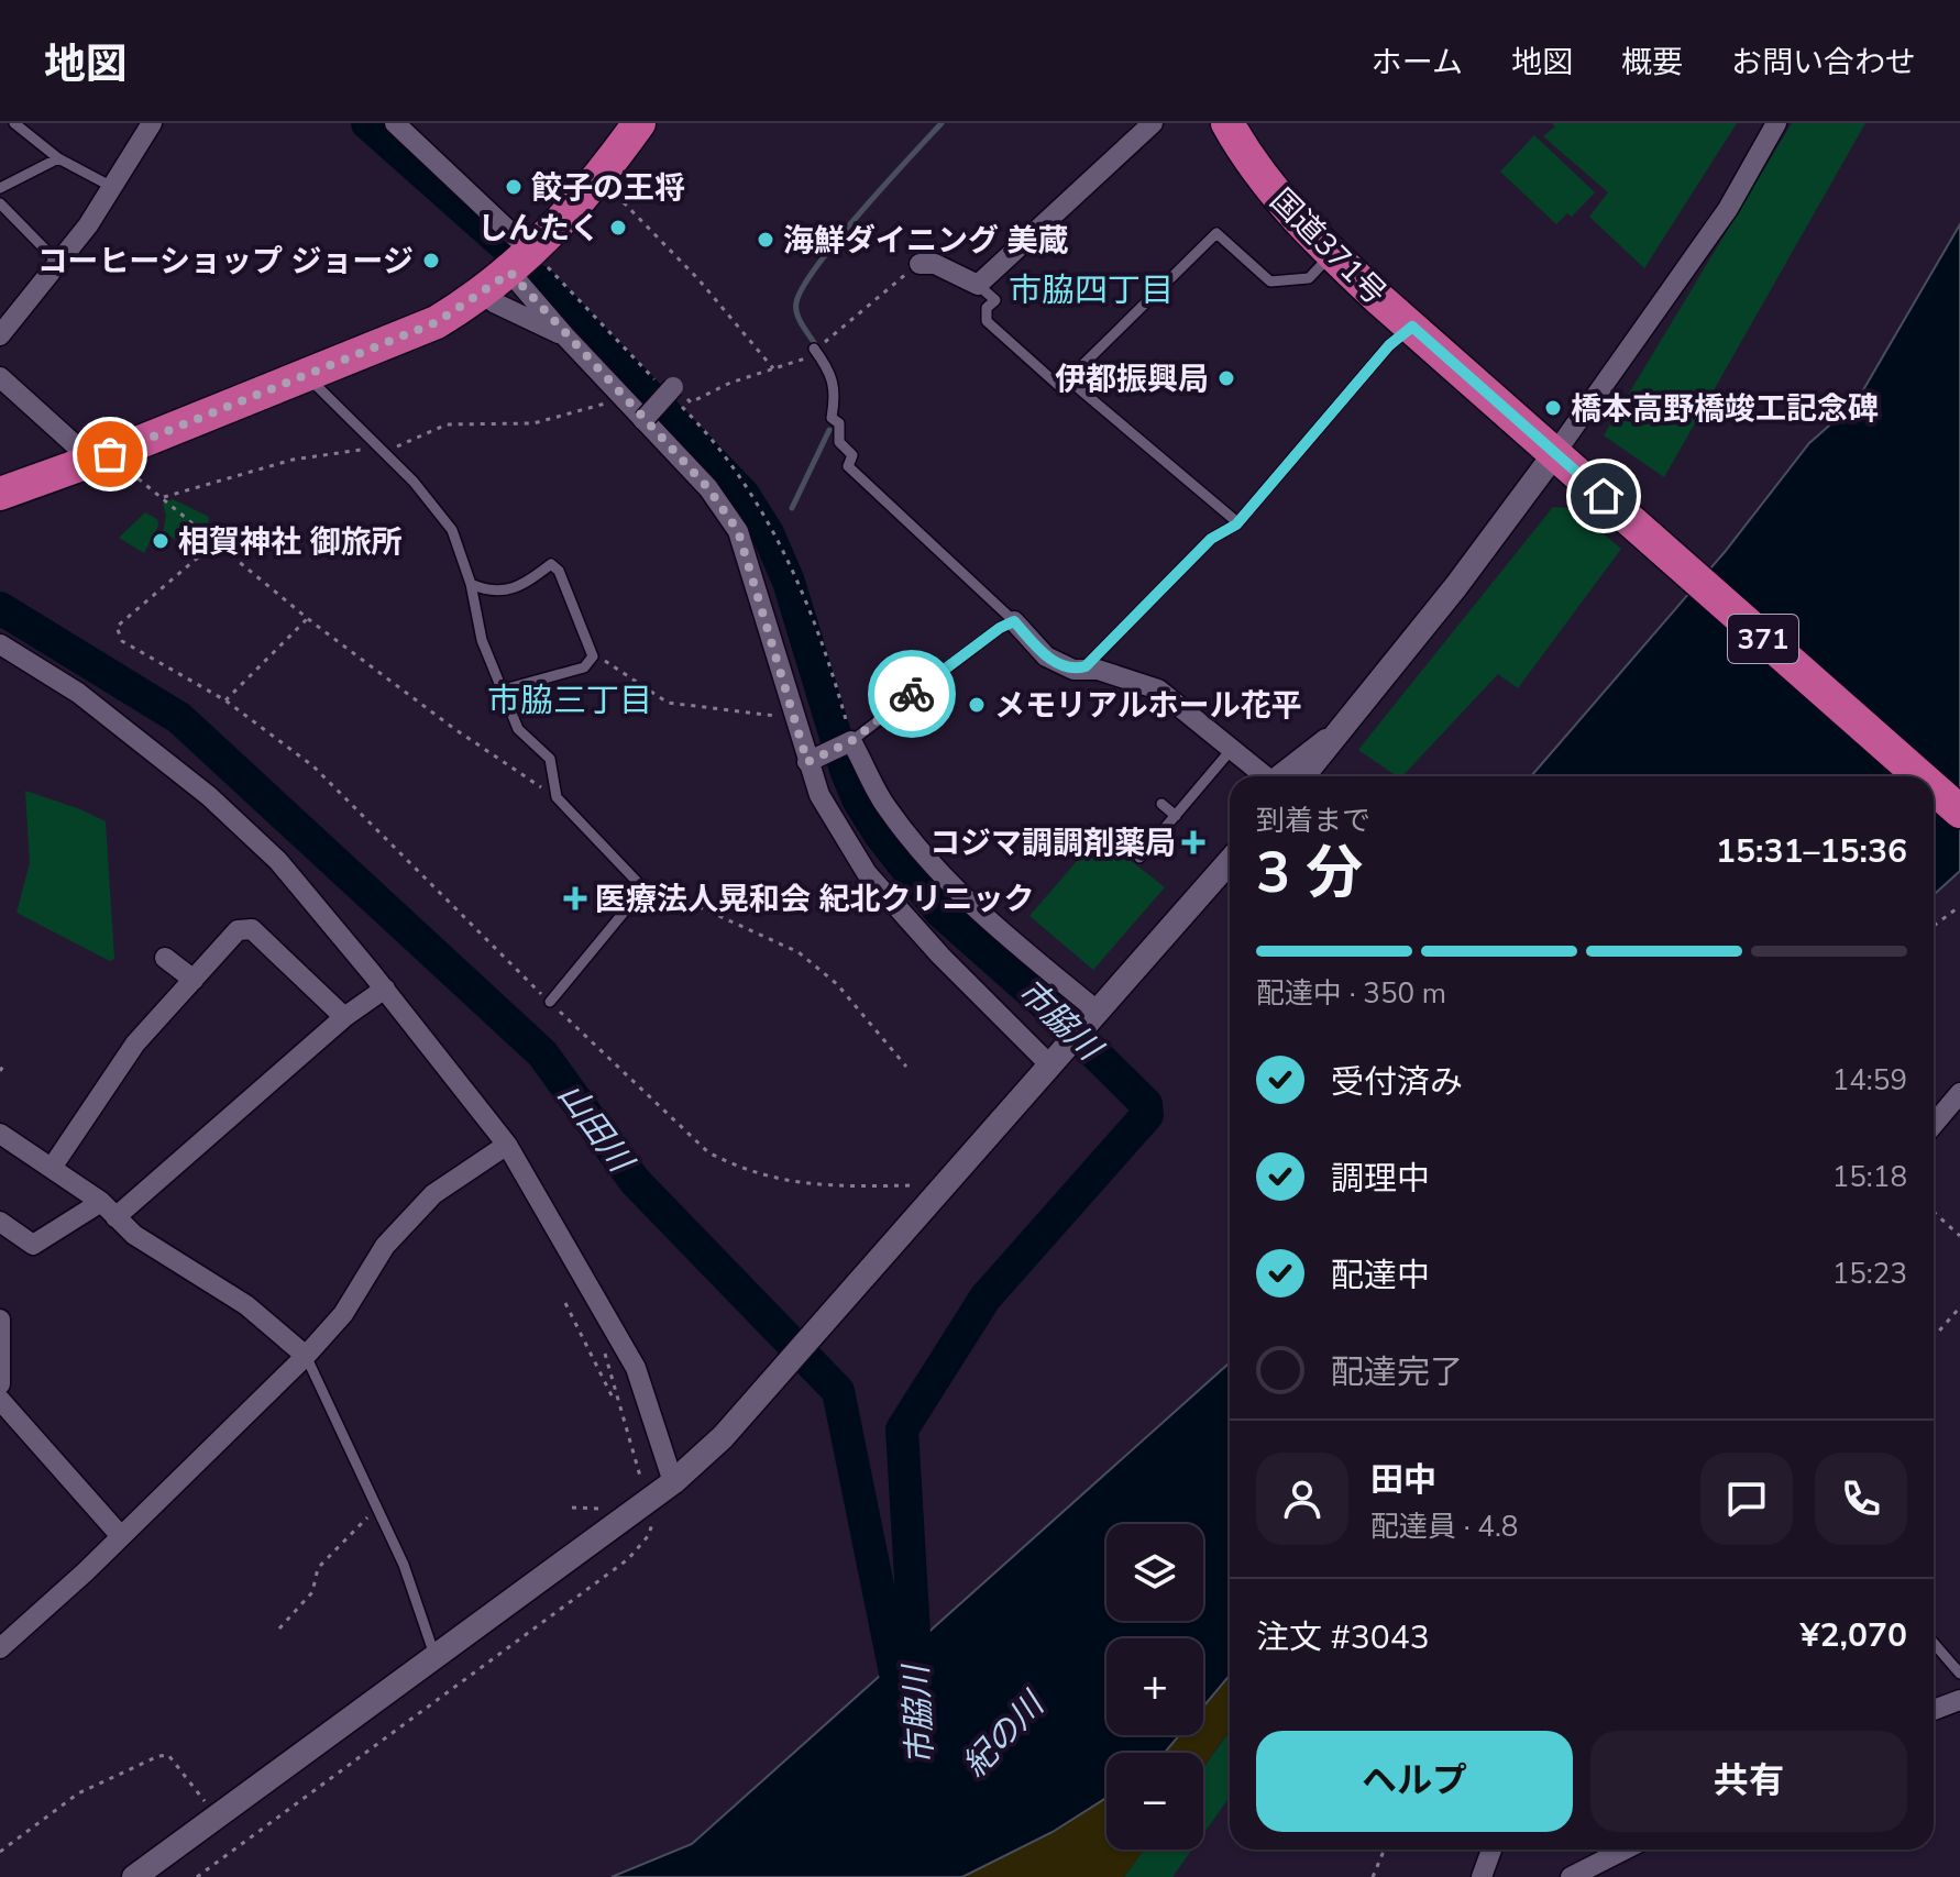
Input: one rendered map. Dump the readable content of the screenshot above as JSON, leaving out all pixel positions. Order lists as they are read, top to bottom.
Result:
{
  "streets": {
    "highway": ["国道371号", "371"]
  },
  "districts": ["市脇四丁目", "市脇三丁目"],
  "water": ["市脇川", "山田川", "紀の川"],
  "places": {
    "other": [
      "餃子の王将",
      "しんたく",
      "海鮮ダイニング 美蔵",
      "コーヒーショップ ジョージ",
      "伊都振興局",
      "橋本高野橋竣工記念碑",
      "相賀神社 御旅所",
      "メモリアルホール花平"
    ],
    "health": ["コジマ調調剤薬局", "医療法人晃和会 紀北クリニック"]
  },
  "page": {
    "header": "地図",
    "nav": [
      "ホーム",
      "地図",
      "概要",
      "お問い合わせ"
    ],
    "heading": ["3 分", "到着まで", "15:31–15:36"],
    "panel": [
      "田中",
      "配達員 · 4.8",
      "注文 #3043",
      "¥2,070"
    ],
    "bar": "配達中 · 350 m",
    "list": [
      ["受付済み", "14:59"],
      ["調理中", "15:18"],
      ["配達中", "15:23"],
      "配達完了"
    ],
    "map_buttons": ["+", "−"],
    "buttons": ["ヘルプ", "共有"]
  }
}
